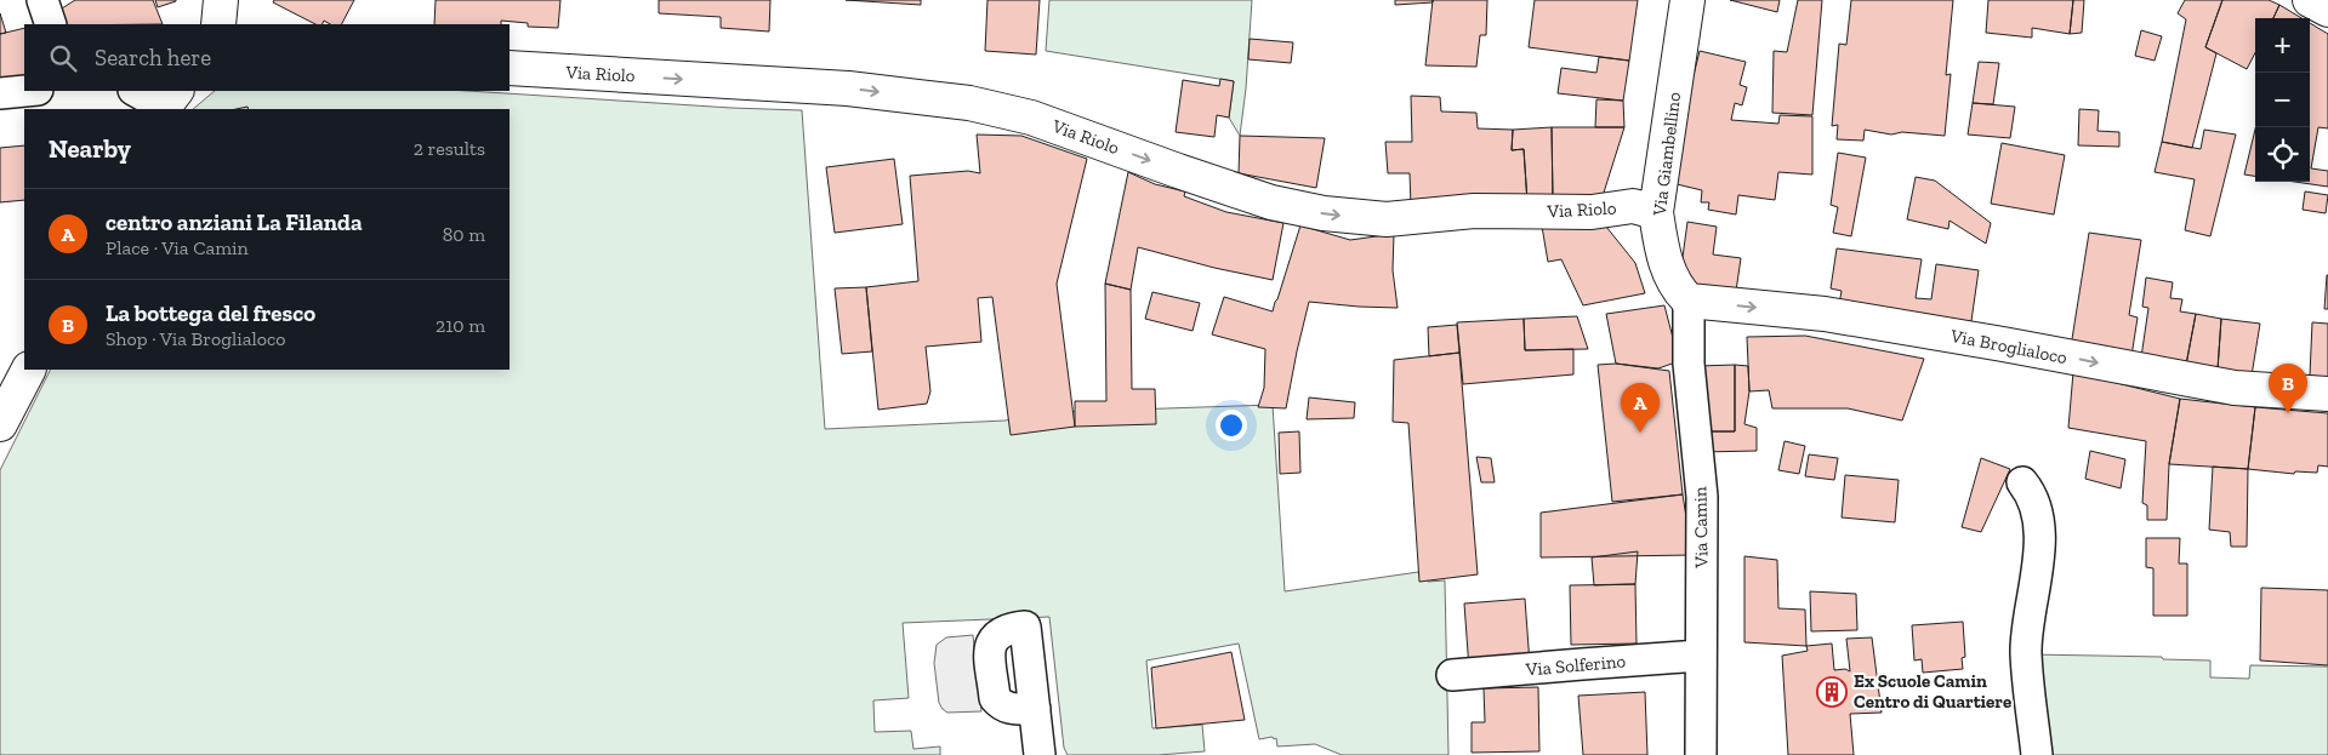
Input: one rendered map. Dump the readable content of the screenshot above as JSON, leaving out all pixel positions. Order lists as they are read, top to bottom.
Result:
{
  "streets": {
    "street": [
      "Via Riolo",
      "Via Giambellino",
      "Via Broglialoco",
      "Via Camin",
      "Via Solferino"
    ]
  },
  "crossings": [
    ["Via Riolo", "Via Giambellino"],
    ["Via Giambellino", "Via Broglialoco"],
    ["Via Giambellino", "Via Camin"],
    ["Via Broglialoco", "Via Camin"],
    ["Via Camin", "Via Solferino"]
  ],
  "one_way": ["Via Riolo", "Via Broglialoco"],
  "places": {
    "building": ["Ex Scuole Camin Centro di Quartiere"]
  },
  "page": {
    "map_buttons": ["+", "−"],
    "search": "Search here",
    "heading": ["Nearby", "2 results"],
    "list": [
      {
        "mark": "A",
        "name": "centro anziani La Filanda",
        "note": "Place · Via Camin",
        "value": "80 m"
      },
      {
        "mark": "B",
        "name": "La bottega del fresco",
        "note": "Shop · Via Broglialoco",
        "value": "210 m"
      }
    ],
    "pins": ["B", "A"]
  }
}
